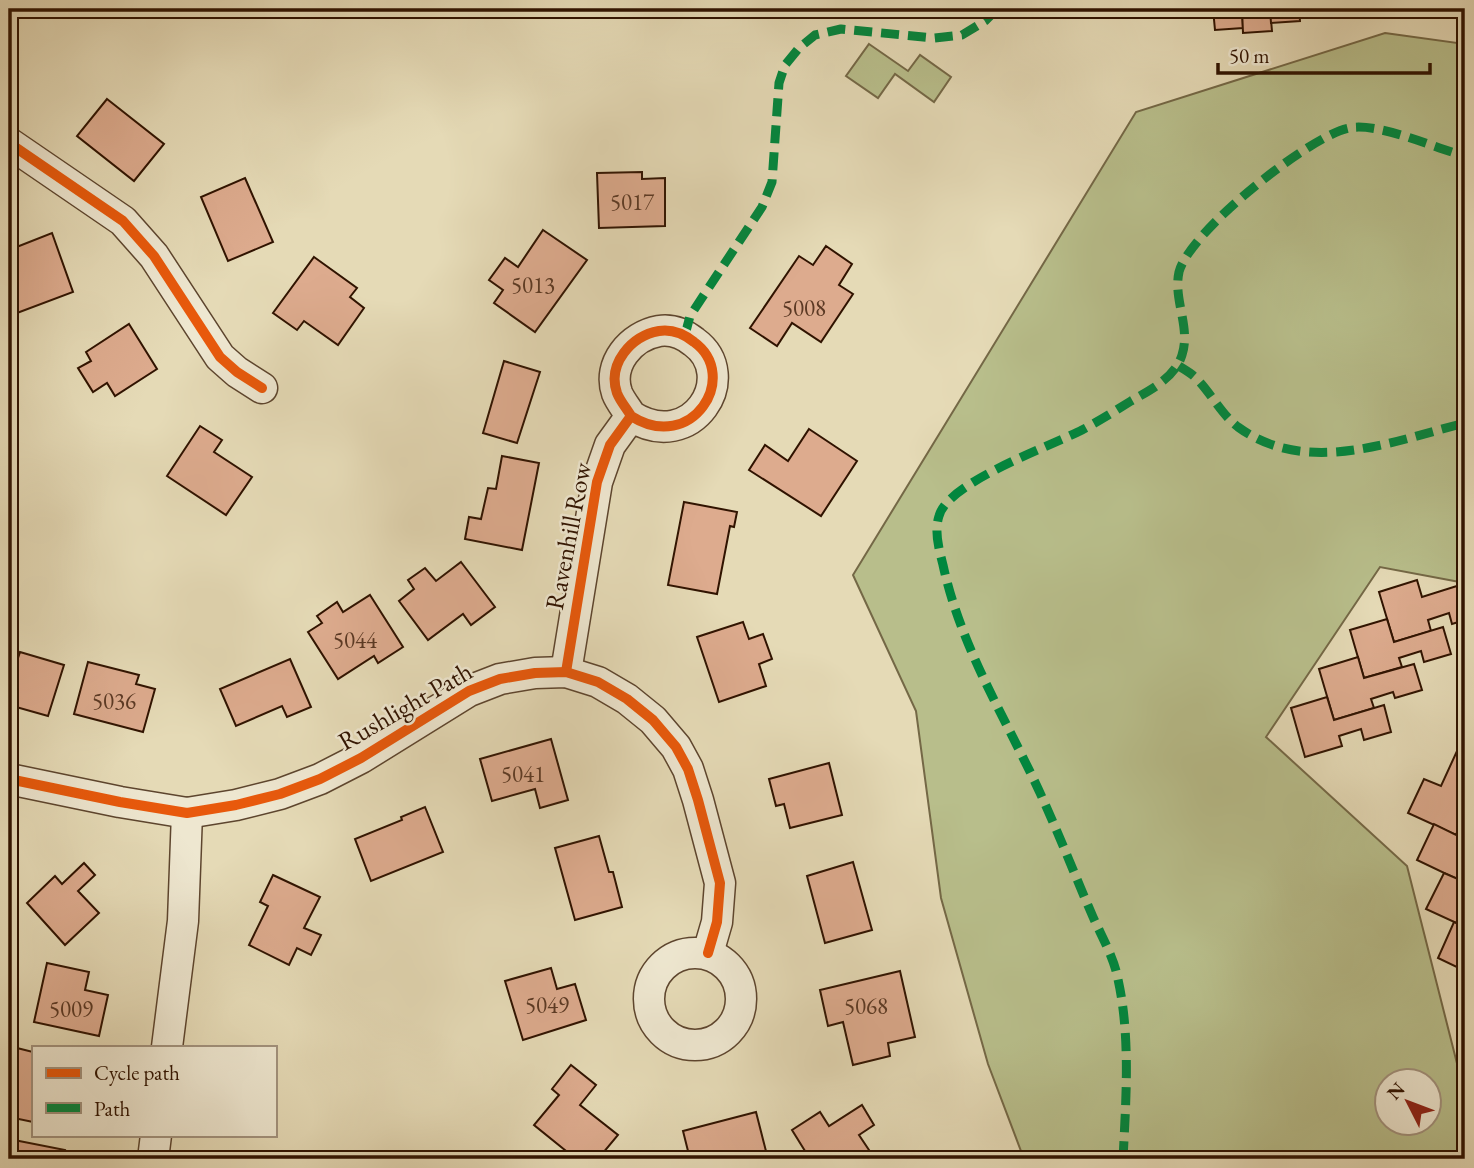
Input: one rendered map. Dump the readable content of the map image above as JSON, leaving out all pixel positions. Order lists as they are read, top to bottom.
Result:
{
  "streets": {
    "street": ["Ravenhill Row", "Rushlight Path"]
  },
  "crossings": [
    ["Ravenhill Row", "Rushlight Path"]
  ],
  "house_numbers": [
    "5017",
    "5013",
    "5008",
    "5044",
    "5036",
    "5041",
    "5049",
    "5068",
    "5009"
  ],
  "legend": ["Cycle path", "Path"],
  "scale_bar": "50 m",
  "north": "top left"
}
